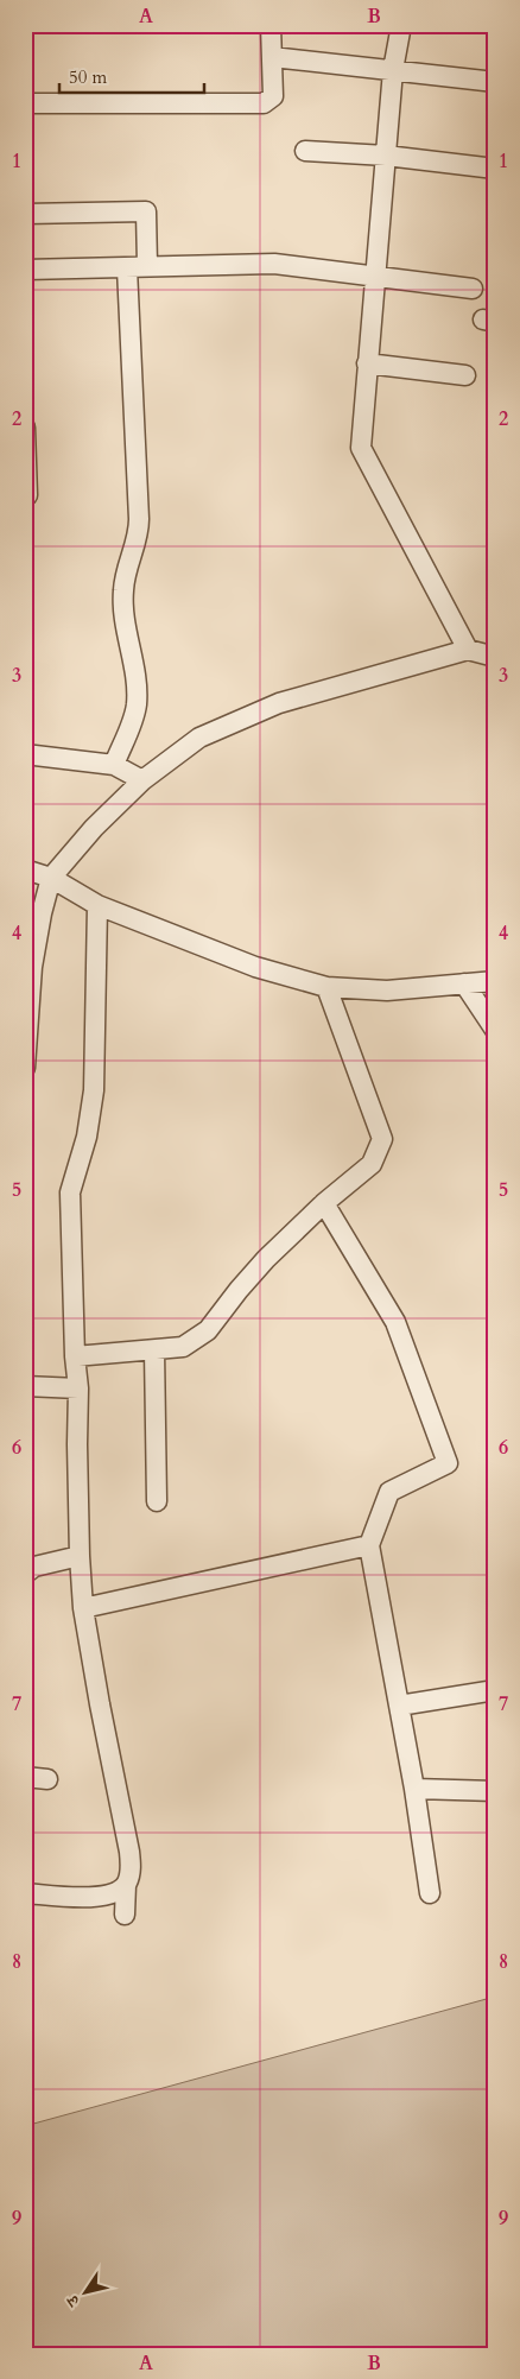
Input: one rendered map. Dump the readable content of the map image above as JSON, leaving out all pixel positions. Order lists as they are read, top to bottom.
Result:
{
  "scale_bar": "50 m",
  "north": "bottom left",
  "grid": {
    "columns": ["A", "B"],
    "rows": [
      "1",
      "2",
      "3",
      "4",
      "5",
      "6",
      "7",
      "8",
      "9"
    ]
  }
}
